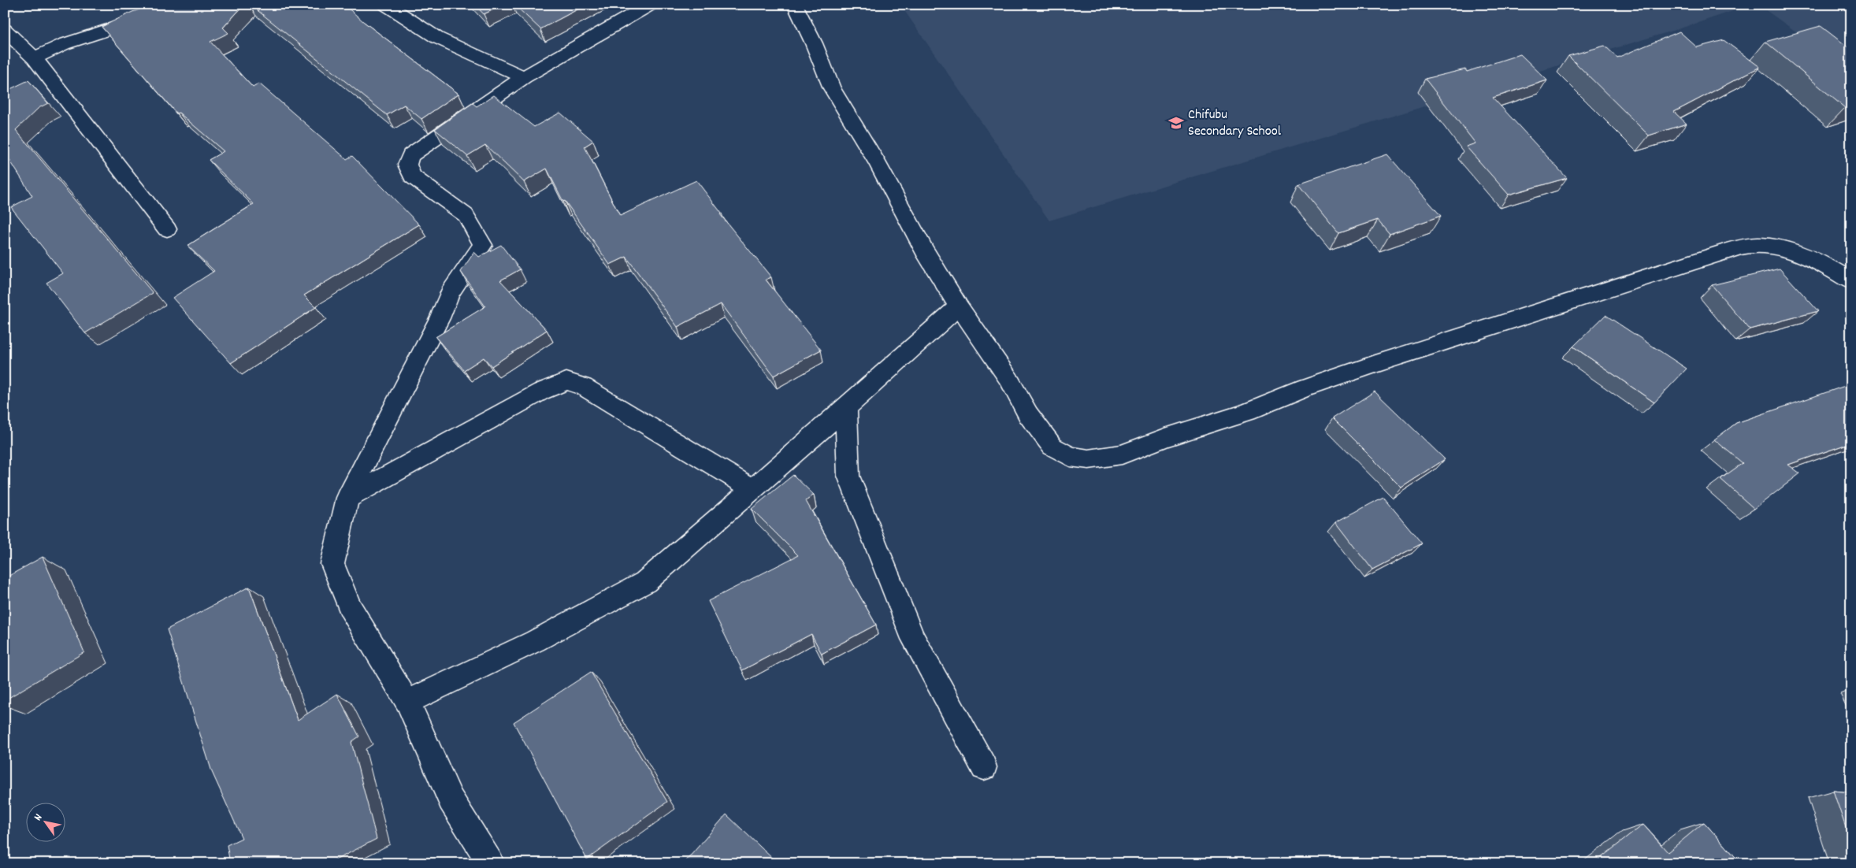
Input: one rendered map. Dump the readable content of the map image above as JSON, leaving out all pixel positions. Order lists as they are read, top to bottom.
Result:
{
  "places": {
    "school or university": ["Chifubu Secondary School"]
  },
  "north": "top left"
}
